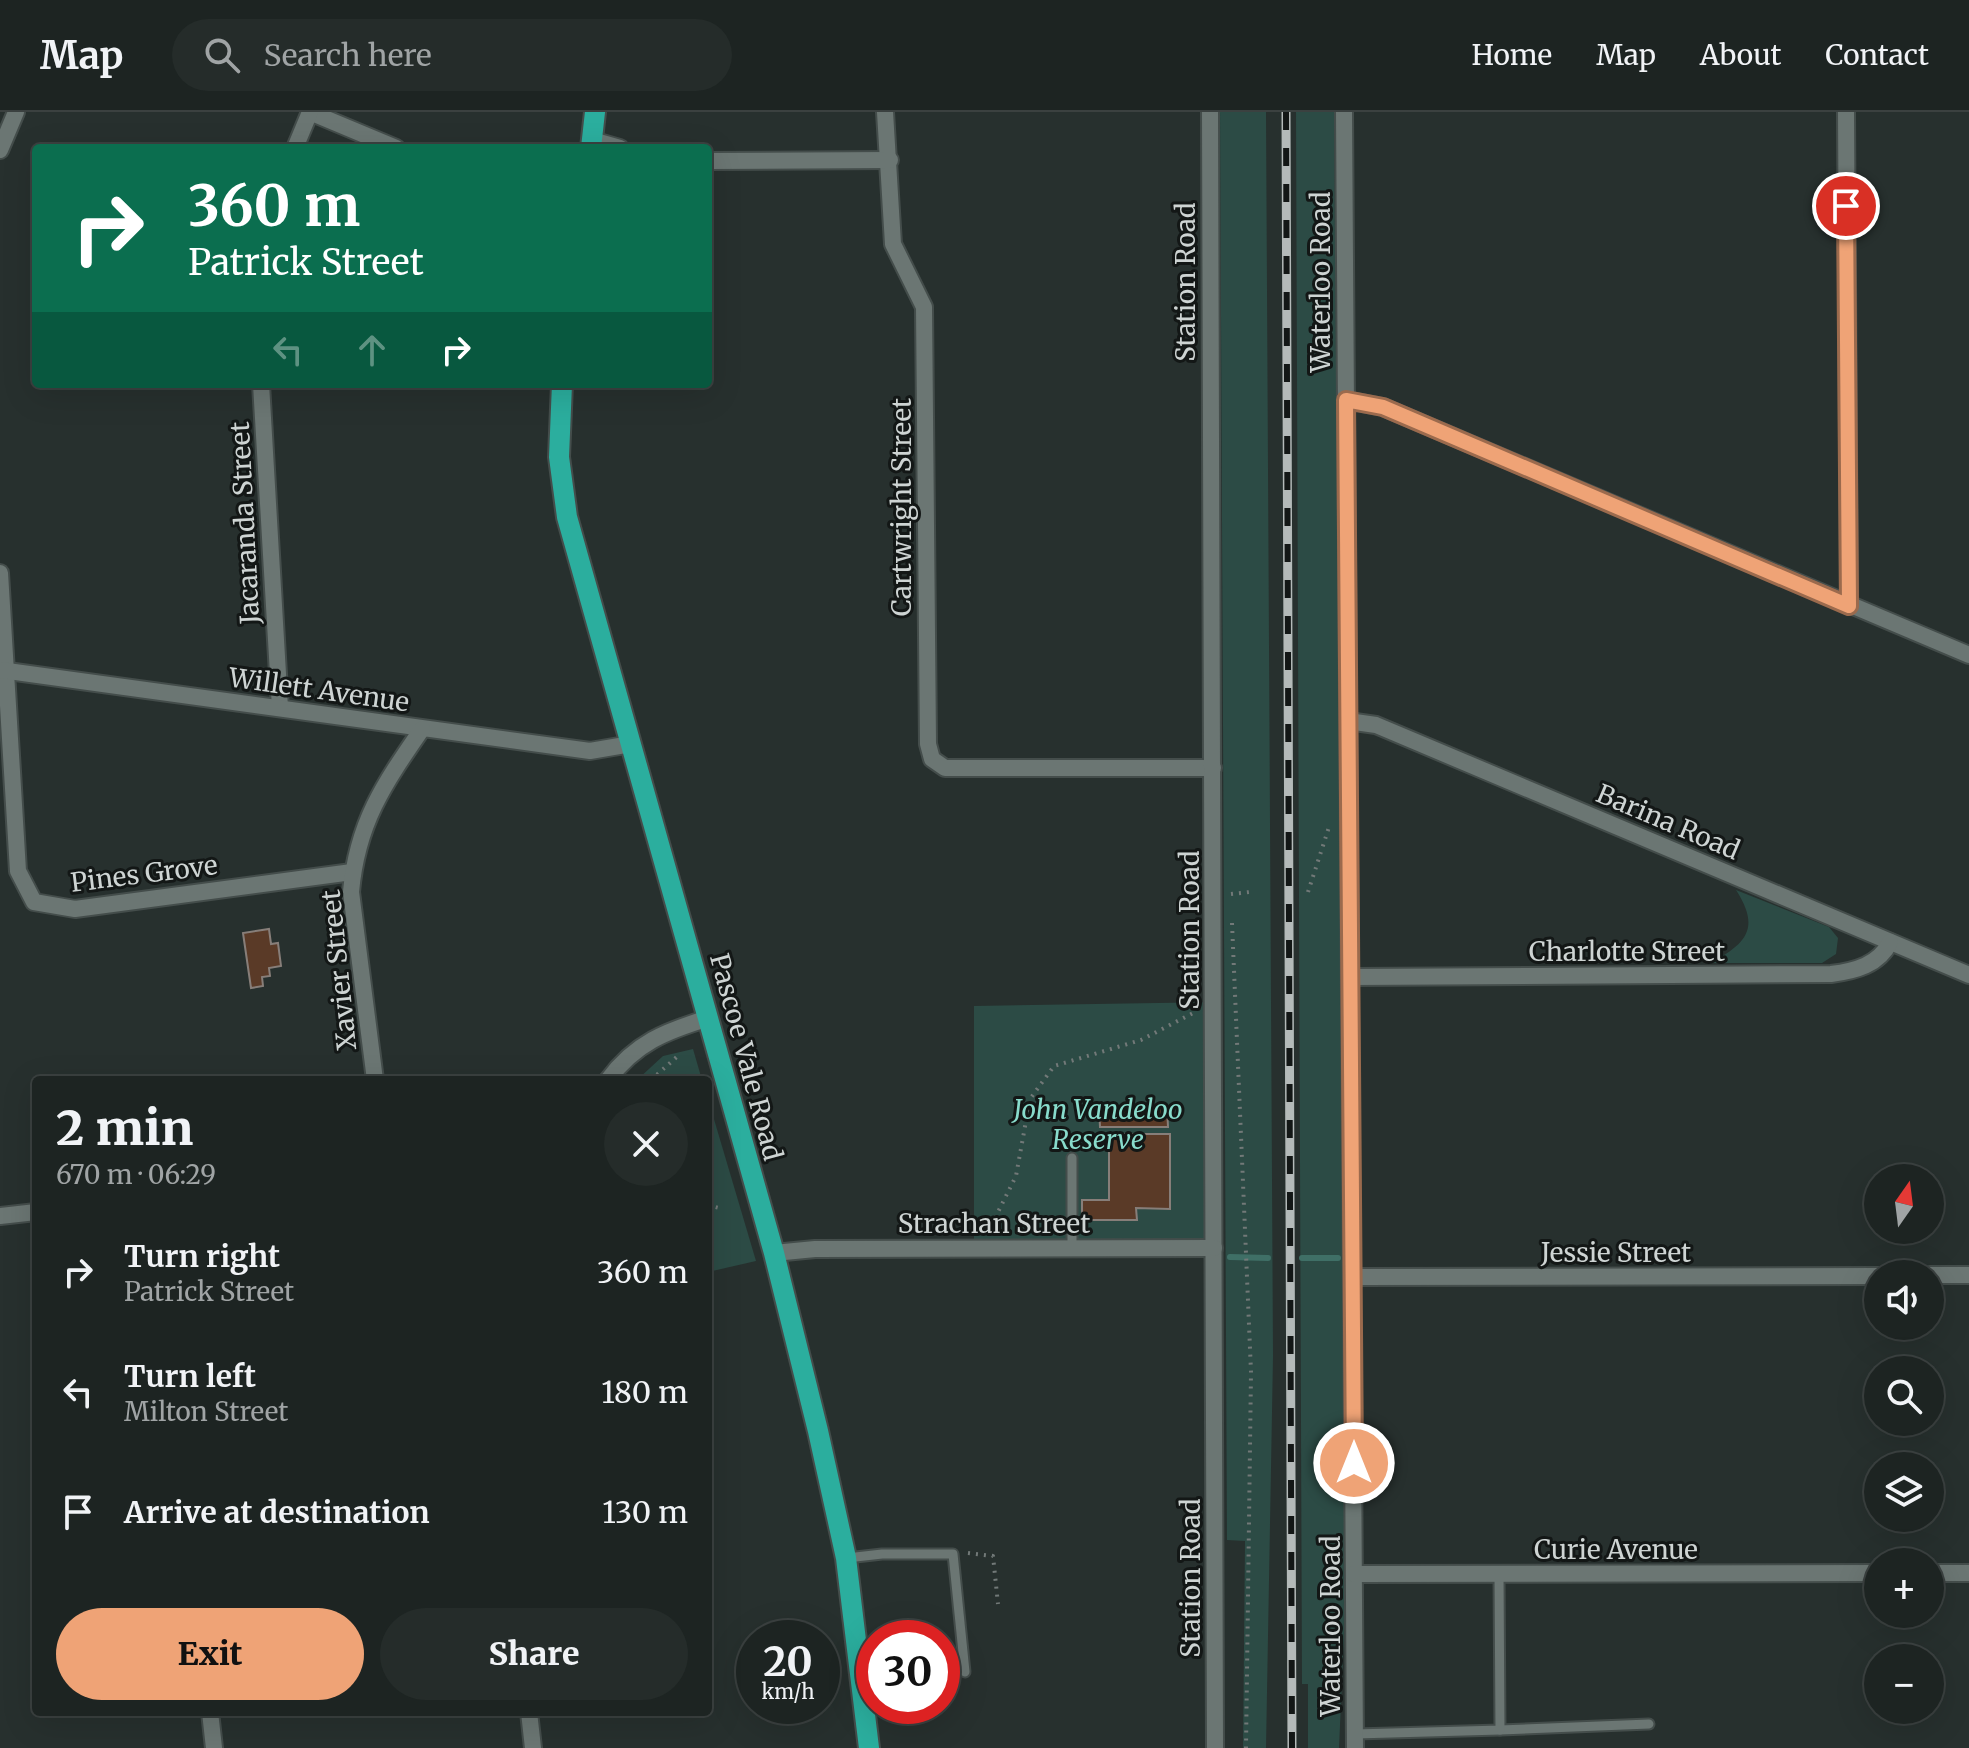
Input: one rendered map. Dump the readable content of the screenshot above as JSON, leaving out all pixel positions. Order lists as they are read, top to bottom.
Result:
{
  "streets": {
    "main road": ["Pascoe Vale Road"],
    "street": [
      "Station Road",
      "Waterloo Road",
      "Cartwright Street",
      "Jacaranda Street",
      "Willett Avenue",
      "Barina Road",
      "Pines Grove",
      "Charlotte Street",
      "Xavier Street",
      "Strachan Street",
      "Jessie Street",
      "Curie Avenue"
    ]
  },
  "crossings": [
    ["Station Road", "Cartwright Street"],
    ["Station Road", "Strachan Street"],
    ["Waterloo Road", "Barina Road"],
    ["Waterloo Road", "Charlotte Street"],
    ["Waterloo Road", "Jessie Street"],
    ["Waterloo Road", "Curie Avenue"],
    ["Jacaranda Street", "Willett Avenue"],
    ["Willett Avenue", "Pines Grove"],
    ["Willett Avenue", "Xavier Street"],
    ["Willett Avenue", "Pascoe Vale Road"],
    ["Barina Road", "Charlotte Street"],
    ["Pines Grove", "Xavier Street"],
    ["Pascoe Vale Road", "Strachan Street"]
  ],
  "parks": ["John Vandeloo Reserve"],
  "north": "top",
  "page": {
    "header": "Map",
    "search": "Search here",
    "nav": [
      "Home",
      "Map",
      "About",
      "Contact"
    ],
    "turn": ["360 m", "Patrick Street"],
    "heading": ["2 min", "670 m · 06:29"],
    "map_buttons": ["+", "−"],
    "list": [
      {
        "name": "Turn right",
        "note": "Patrick Street",
        "value": "360 m"
      },
      {
        "name": "Turn left",
        "note": "Milton Street",
        "value": "180 m"
      },
      {
        "name": "Arrive at destination",
        "value": "130 m"
      }
    ],
    "buttons": ["Exit", "Share"],
    "speed": "20 km/h",
    "limit": "30"
  }
}
